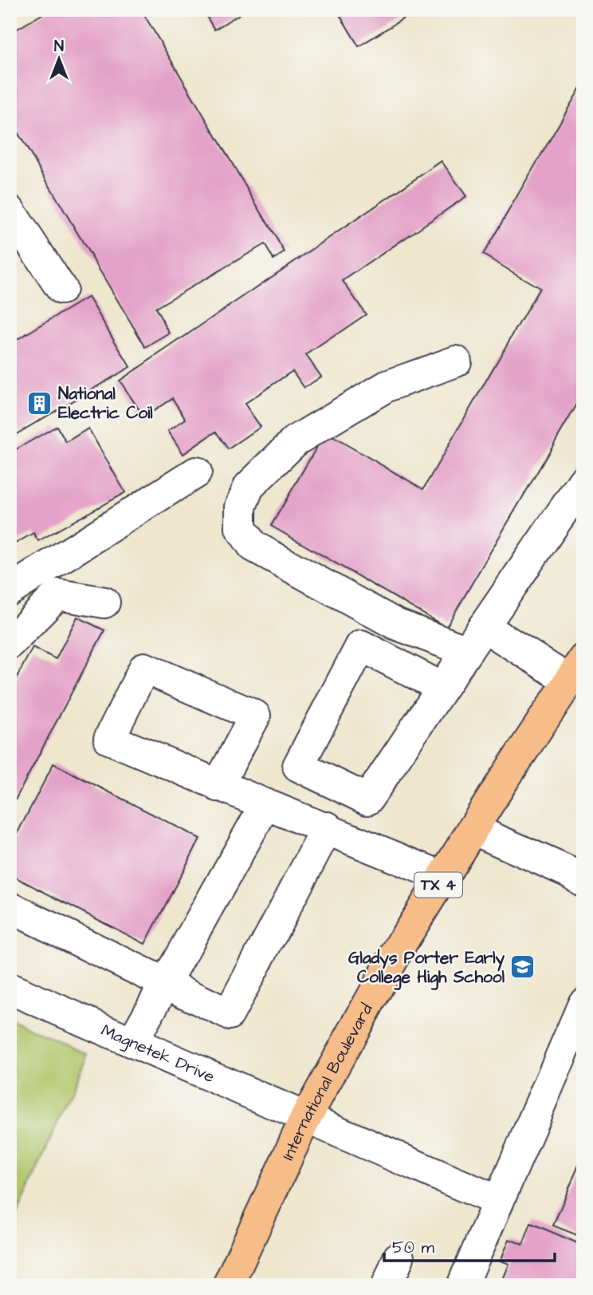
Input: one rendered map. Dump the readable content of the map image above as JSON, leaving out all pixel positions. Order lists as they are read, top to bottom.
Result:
{
  "streets": {
    "main road": ["TX 4", "International Boulevard"],
    "street": ["Magnetek Drive"]
  },
  "crossings": [
    ["Magnetek Drive", "International Boulevard"]
  ],
  "places": {
    "building": ["National Electric Coil"],
    "school or university": ["Gladys Porter Early College High School"]
  },
  "scale_bar": "50 m",
  "north": "top"
}
